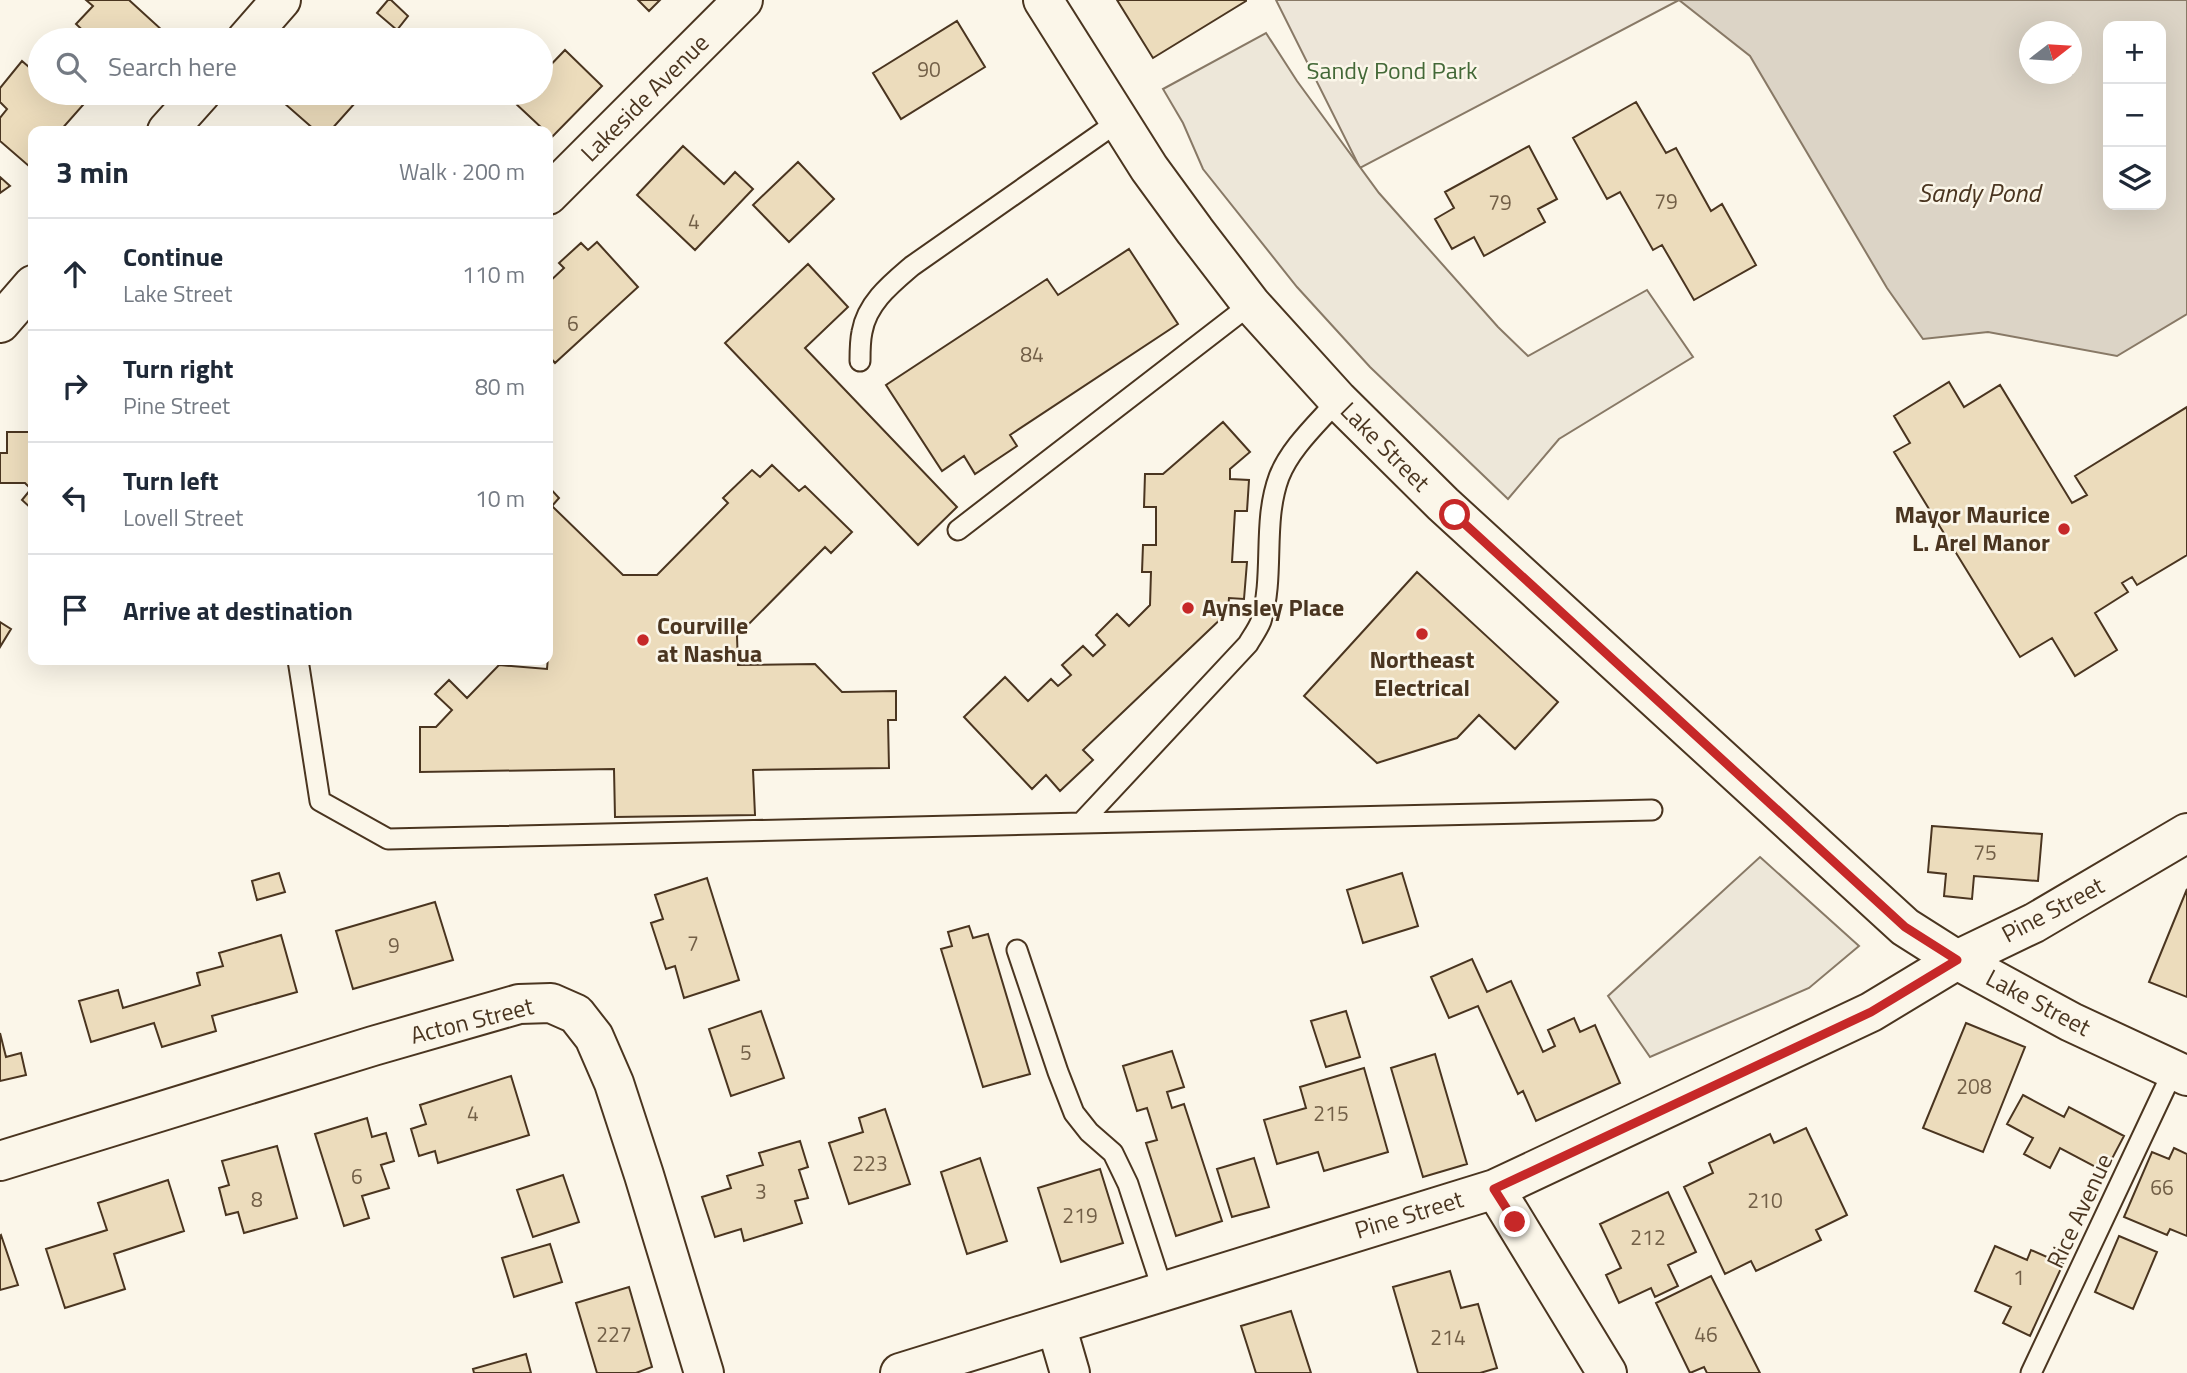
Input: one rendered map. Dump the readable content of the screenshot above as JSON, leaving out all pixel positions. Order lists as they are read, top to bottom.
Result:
{
  "streets": {
    "street": [
      "Lakeside Avenue",
      "Lake Street",
      "Pine Street",
      "Acton Street"
    ],
    "lane": ["Rice Avenue"]
  },
  "crossings": [
    ["Lake Street", "Pine Street"],
    ["Lake Street", "Rice Avenue"]
  ],
  "water": ["Sandy Pond"],
  "parks": ["Sandy Pond Park"],
  "places": [
    "Mayor Maurice L. Arel Manor",
    "Aynsley Place",
    "Northeast Electrical",
    "Courville at Nashua"
  ],
  "house_numbers": [
    "90",
    "79",
    "79",
    "4",
    "6",
    "84",
    "75",
    "7",
    "9",
    "5",
    "208",
    "4",
    "215",
    "223",
    "6",
    "66",
    "3",
    "8",
    "210",
    "219",
    "212",
    "1",
    "227",
    "46",
    "214"
  ],
  "north": "right",
  "page": {
    "map_buttons": ["+", "−"],
    "search": "Search here",
    "heading": ["3 min", "Walk · 200 m"],
    "list": [
      ["Continue", "Lake Street", "110 m"],
      ["Turn right", "Pine Street", "80 m"],
      ["Turn left", "Lovell Street", "10 m"],
      "Arrive at destination"
    ]
  }
}
